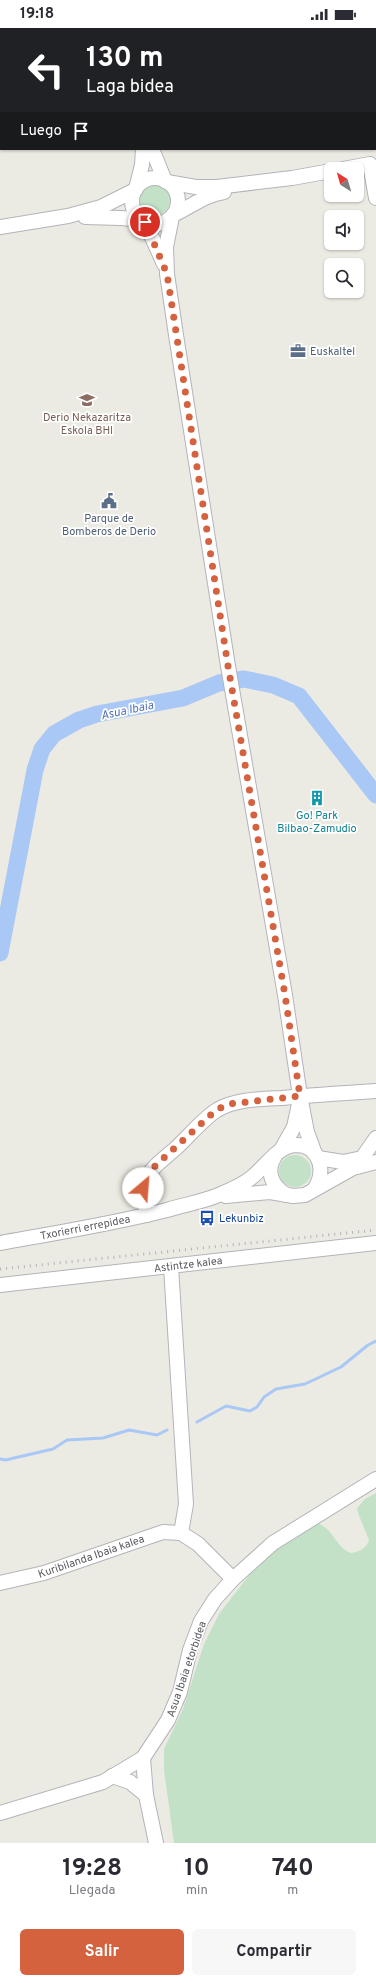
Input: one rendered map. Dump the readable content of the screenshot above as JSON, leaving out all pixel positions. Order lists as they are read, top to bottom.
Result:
{
  "streets": {
    "street": [
      "Txorierri errepidea",
      "Astintze kalea",
      "Kuribilanda Ibaia kalea",
      "Asua Ibaia etorbidea"
    ]
  },
  "water": ["Asua Ibaia"],
  "places": {
    "office": ["Euskaltel"],
    "school or university": ["Derio Nekazaritza Eskola BHI"],
    "public building": ["Parque de Bomberos de Derio"],
    "building": ["Go! Park Bilbao-Zamudio"],
    "bus stop": ["Lekunbiz"]
  },
  "north": "top left",
  "page": {
    "status": "19:18",
    "turn": ["130 m", "Laga bidea"],
    "then": "Luego",
    "eta": [
      "19:28",
      "Llegada",
      "10",
      "min",
      "740",
      "m"
    ],
    "buttons": ["Salir", "Compartir"]
  }
}
